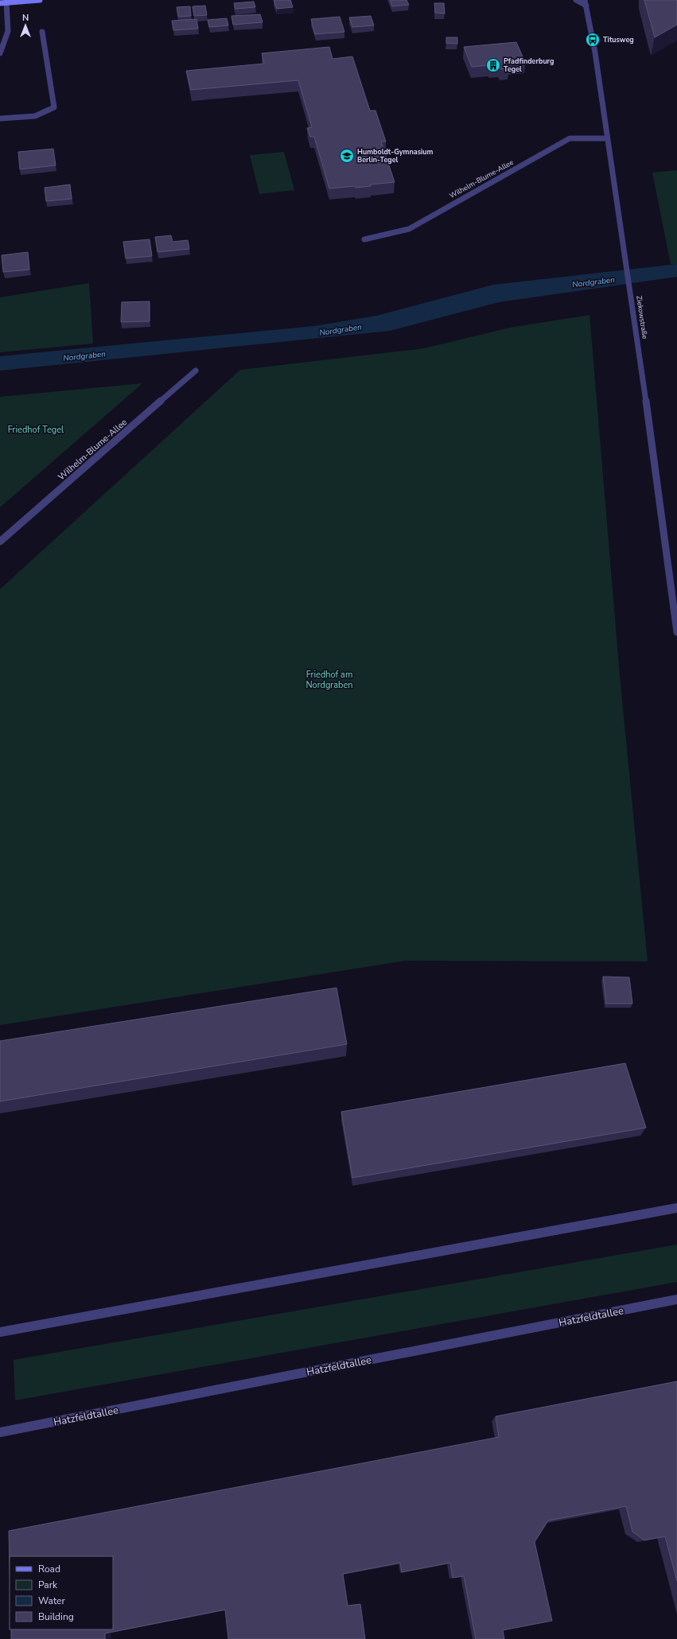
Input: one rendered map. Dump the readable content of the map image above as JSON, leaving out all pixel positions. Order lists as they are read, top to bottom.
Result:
{
  "streets": {
    "street": ["Wilhelm-Blume-Allee", "Ziekowstraße", "Hatzfeldtallee"]
  },
  "crossings": [
    ["Wilhelm-Blume-Allee", "Ziekowstraße"]
  ],
  "water": ["Nordgraben"],
  "parks": ["Friedhof Tegel", "Friedhof am Nordgraben"],
  "places": {
    "bus stop": ["Titusweg"],
    "building": ["Pfadfinderburg Tegel"],
    "school or university": ["Humboldt-Gymnasium Berlin-Tegel"]
  },
  "legend": [
    "Road",
    "Park",
    "Water",
    "Building"
  ],
  "north": "top"
}
